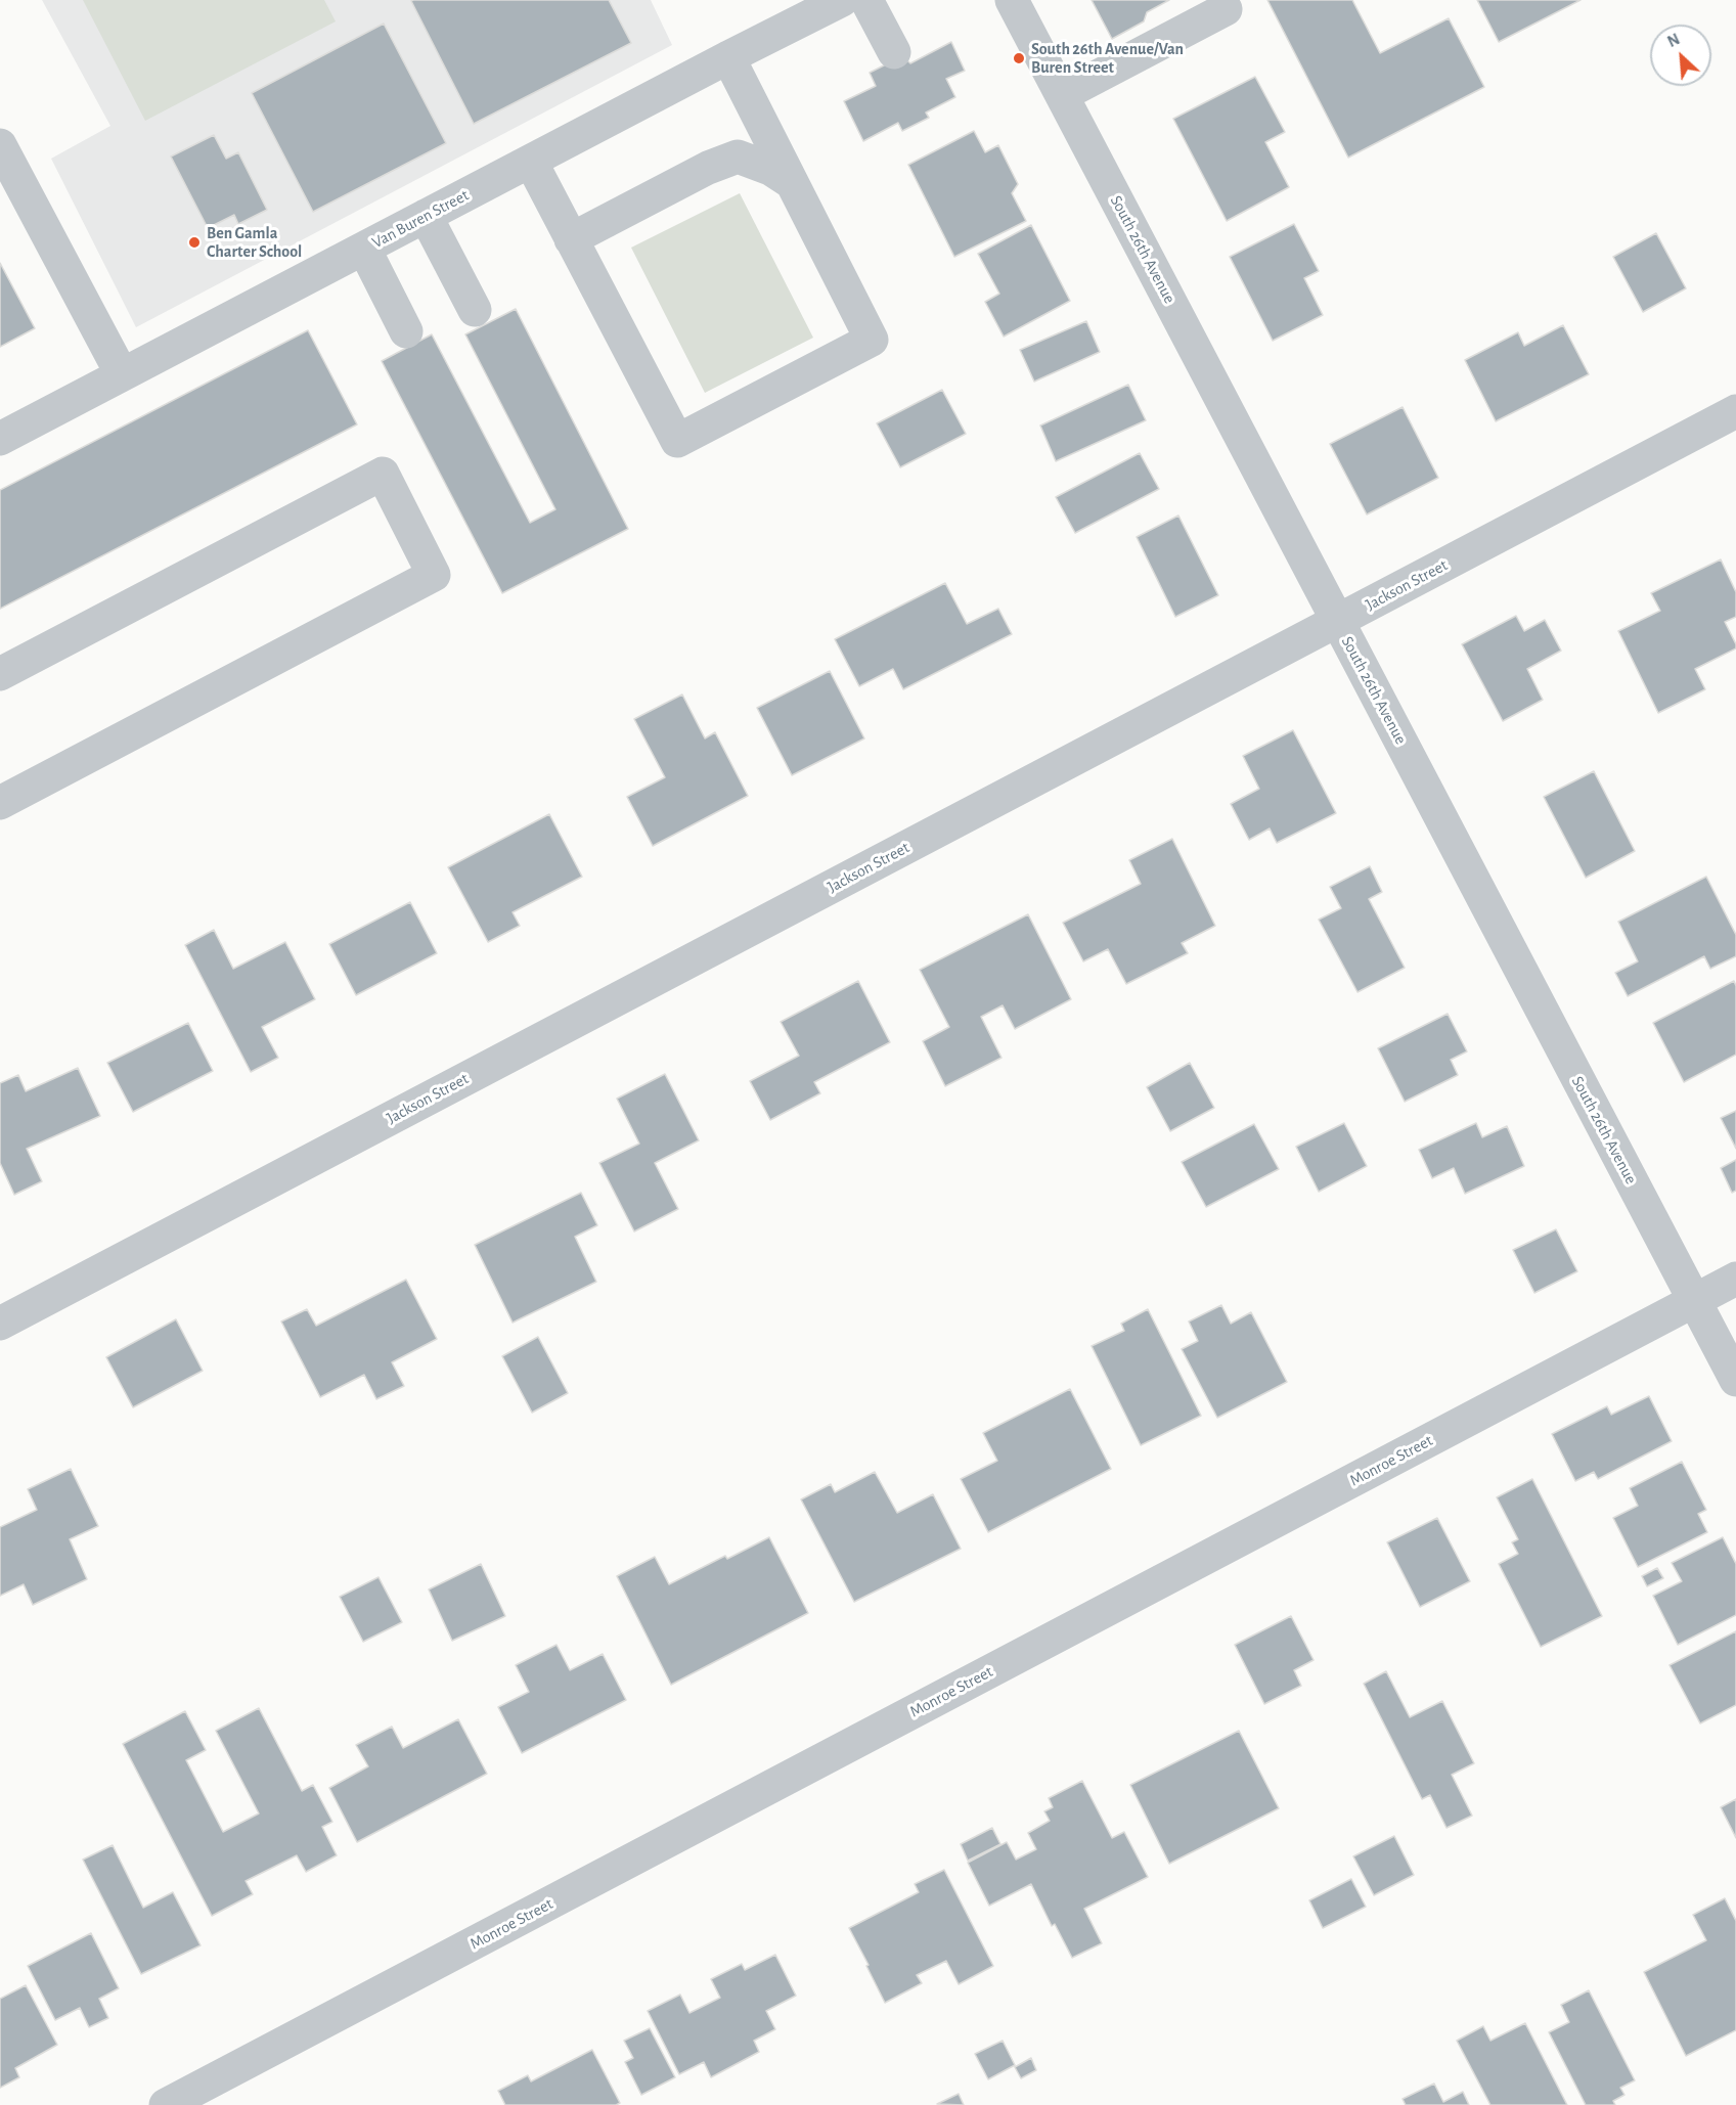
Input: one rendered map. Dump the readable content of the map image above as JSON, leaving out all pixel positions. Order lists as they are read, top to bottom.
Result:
{
  "streets": {
    "street": [
      "Van Buren Street",
      "South 26th Avenue",
      "Jackson Street",
      "Monroe Street"
    ]
  },
  "crossings": [
    ["South 26th Avenue", "Jackson Street"],
    ["South 26th Avenue", "Monroe Street"]
  ],
  "places": ["South 26th Avenue/Van Buren Street", "Ben Gamla Charter School"],
  "north": "top left"
}
